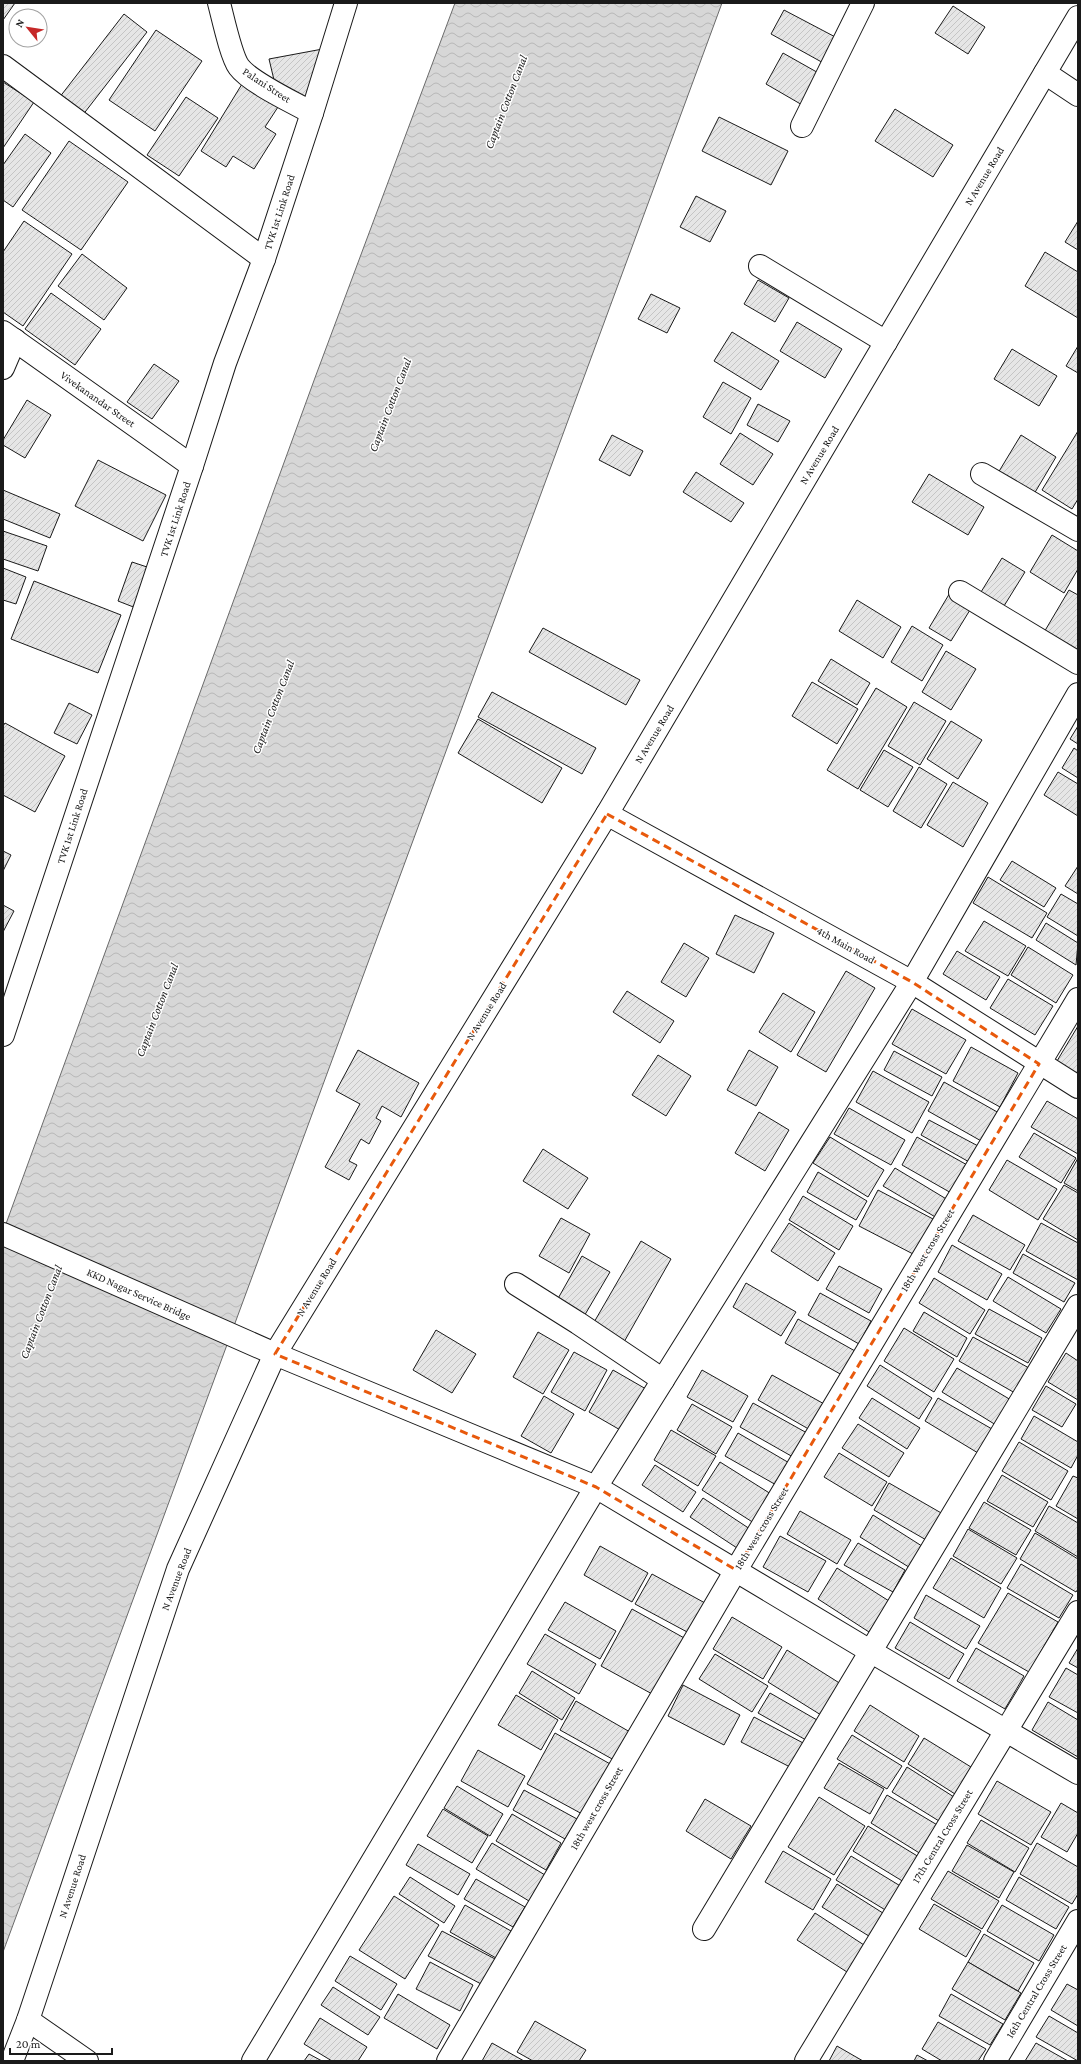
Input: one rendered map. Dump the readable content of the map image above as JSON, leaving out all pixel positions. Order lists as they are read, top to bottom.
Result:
{
  "streets": {
    "street": [
      "Palani Street",
      "N Avenue Road",
      "TVK 1st Link Road",
      "Vivekanandar Street",
      "4th Main Road",
      "18th west cross Street",
      "KKD Nagar Service Bridge",
      "17th Central Cross Street",
      "16th Central Cross Street"
    ]
  },
  "crossings": [
    ["Palani Street", "TVK 1st Link Road"],
    ["N Avenue Road", "4th Main Road"],
    ["N Avenue Road", "KKD Nagar Service Bridge"],
    ["TVK 1st Link Road", "Vivekanandar Street"],
    ["4th Main Road", "18th west cross Street"],
    ["18th west cross Street", "KKD Nagar Service Bridge"],
    ["KKD Nagar Service Bridge", "17th Central Cross Street"]
  ],
  "water": ["Captain Cotton Canal"],
  "scale_bar": "20 m",
  "north": "top left"
}
